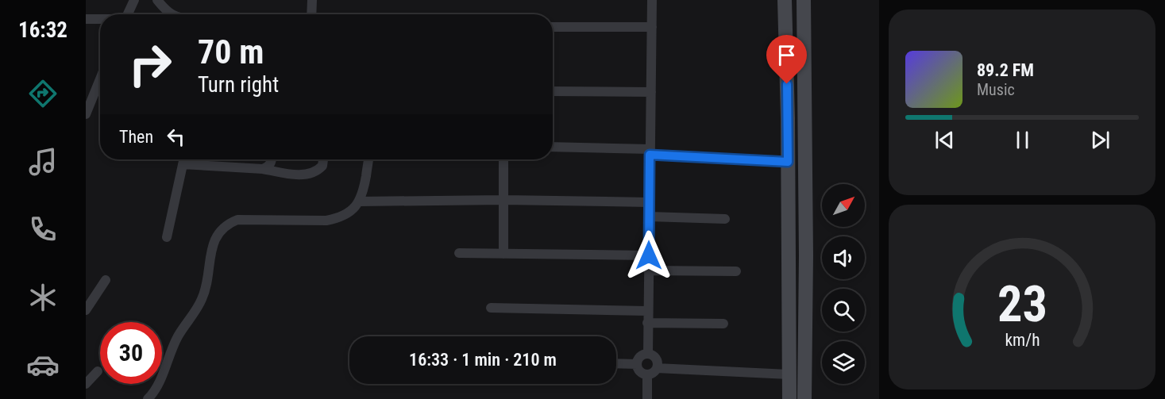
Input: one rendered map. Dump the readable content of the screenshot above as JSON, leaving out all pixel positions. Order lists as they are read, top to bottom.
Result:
{
  "north": "top right",
  "page": {
    "tabs": "16:32",
    "turn": ["70 m", "Turn right"],
    "song": ["89.2 FM", "Music"],
    "then": "Then",
    "limit": "30",
    "trip": "16:33 · 1 min · 210 m",
    "gauge": ["23", "km/h"]
  }
}
